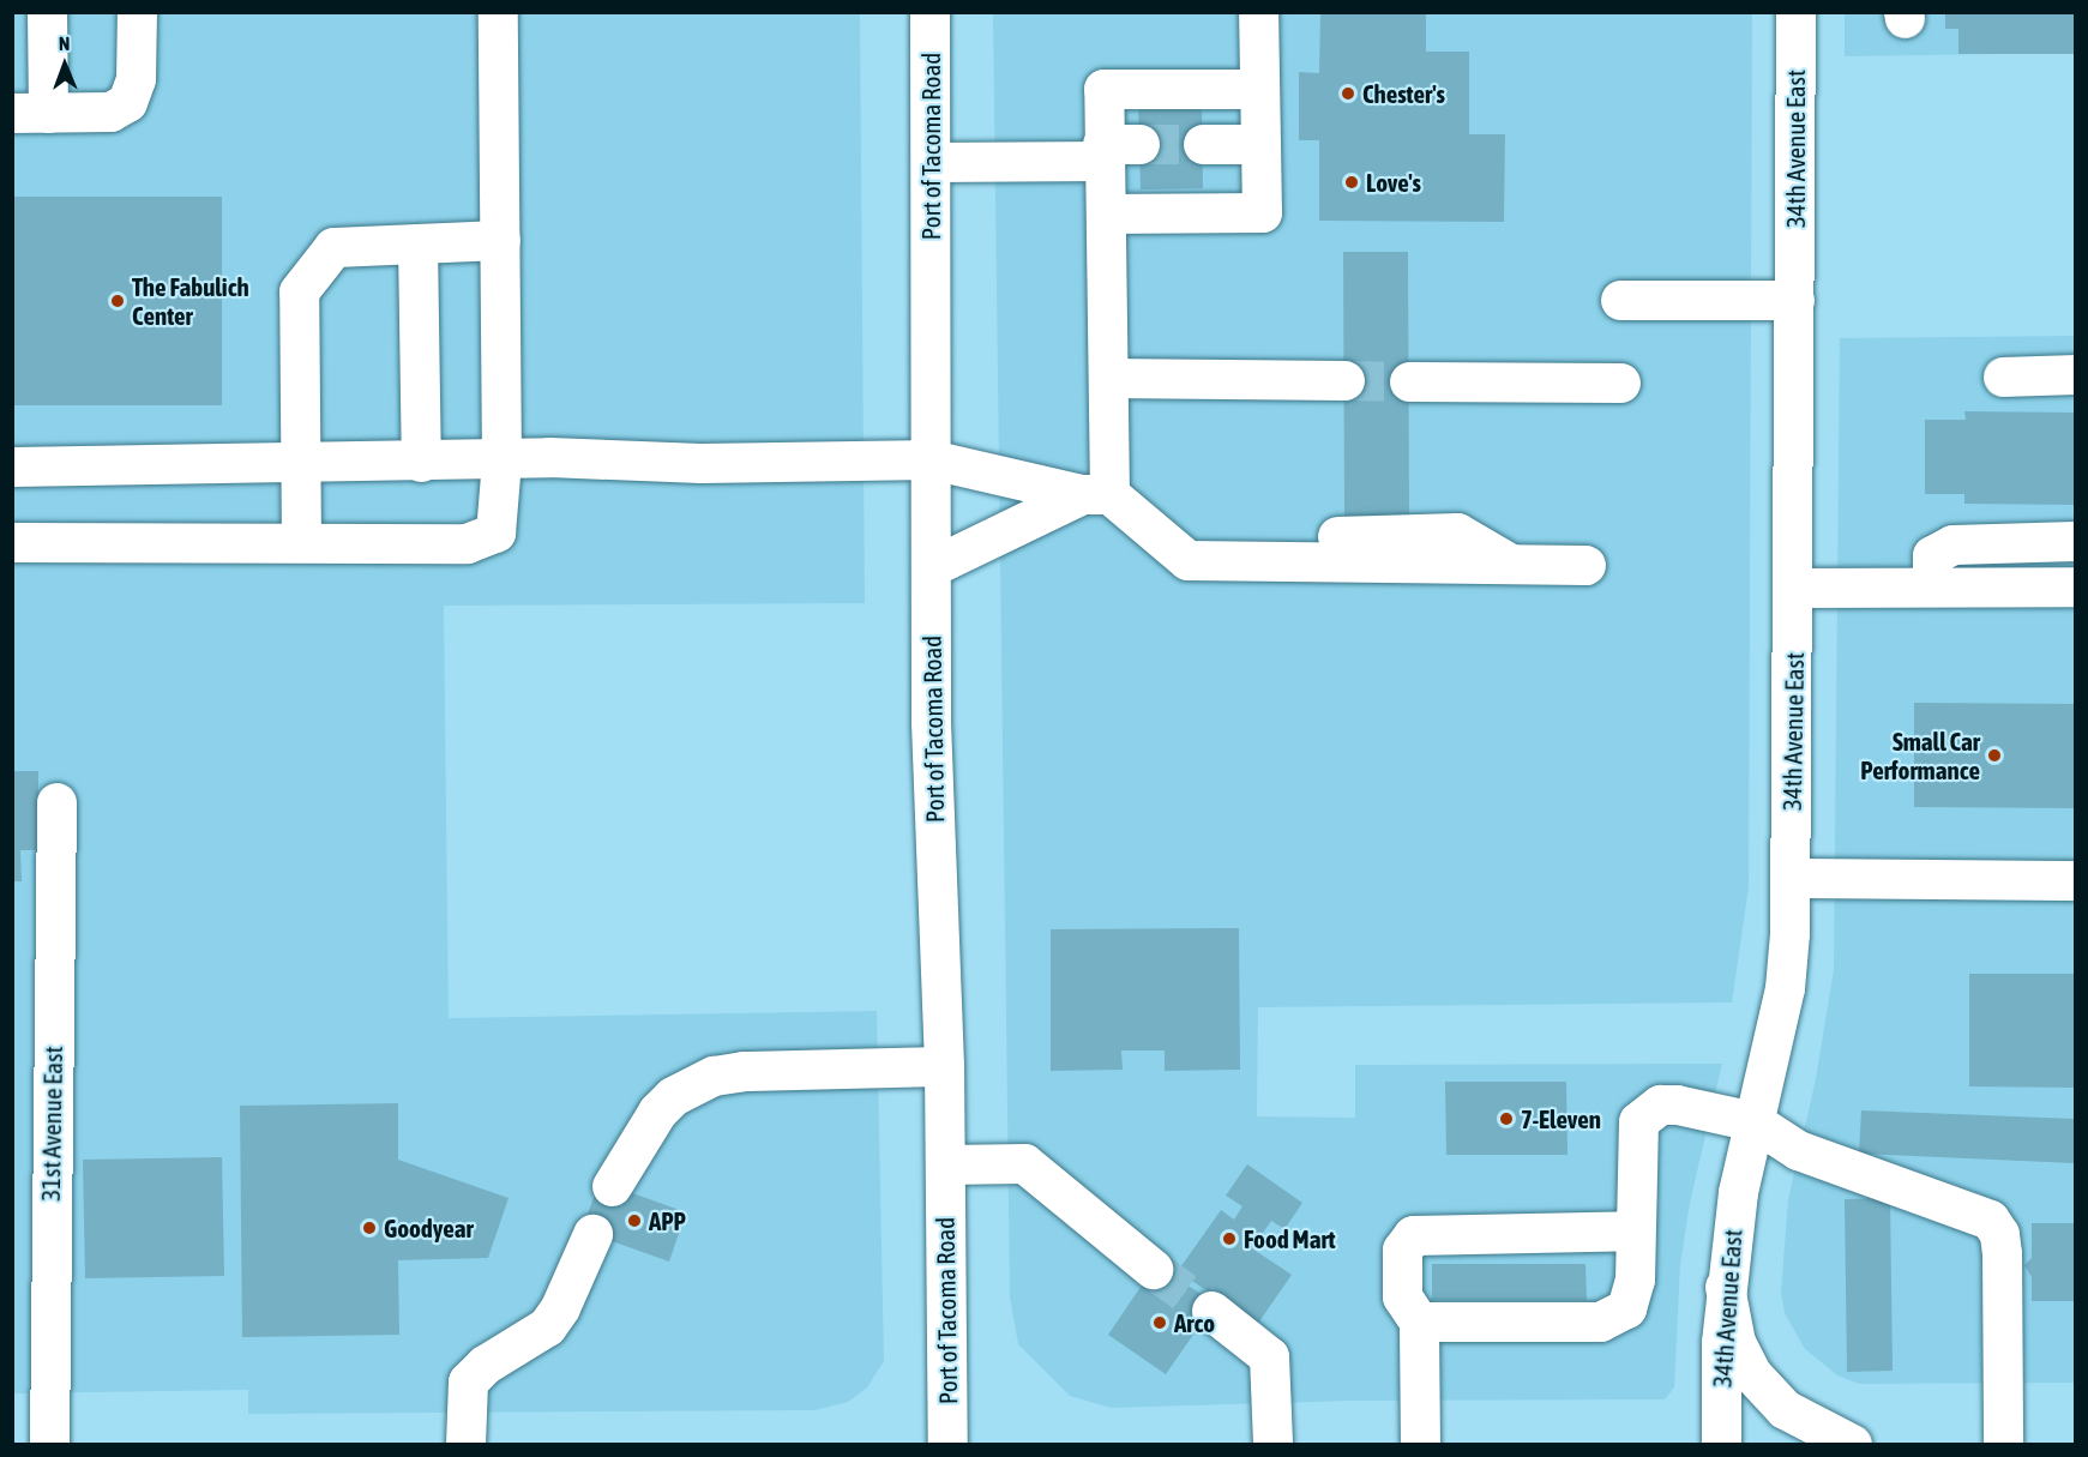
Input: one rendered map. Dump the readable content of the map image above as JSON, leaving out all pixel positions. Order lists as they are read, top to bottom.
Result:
{
  "streets": {
    "street": ["Port of Tacoma Road", "34th Avenue East", "31st Avenue East"]
  },
  "places": [
    "Chester's",
    "Love's",
    "The Fabulich Center",
    "Small Car Performance",
    "7-Eleven",
    "APP",
    "Goodyear",
    "Food Mart",
    "Arco"
  ],
  "north": "top"
}
